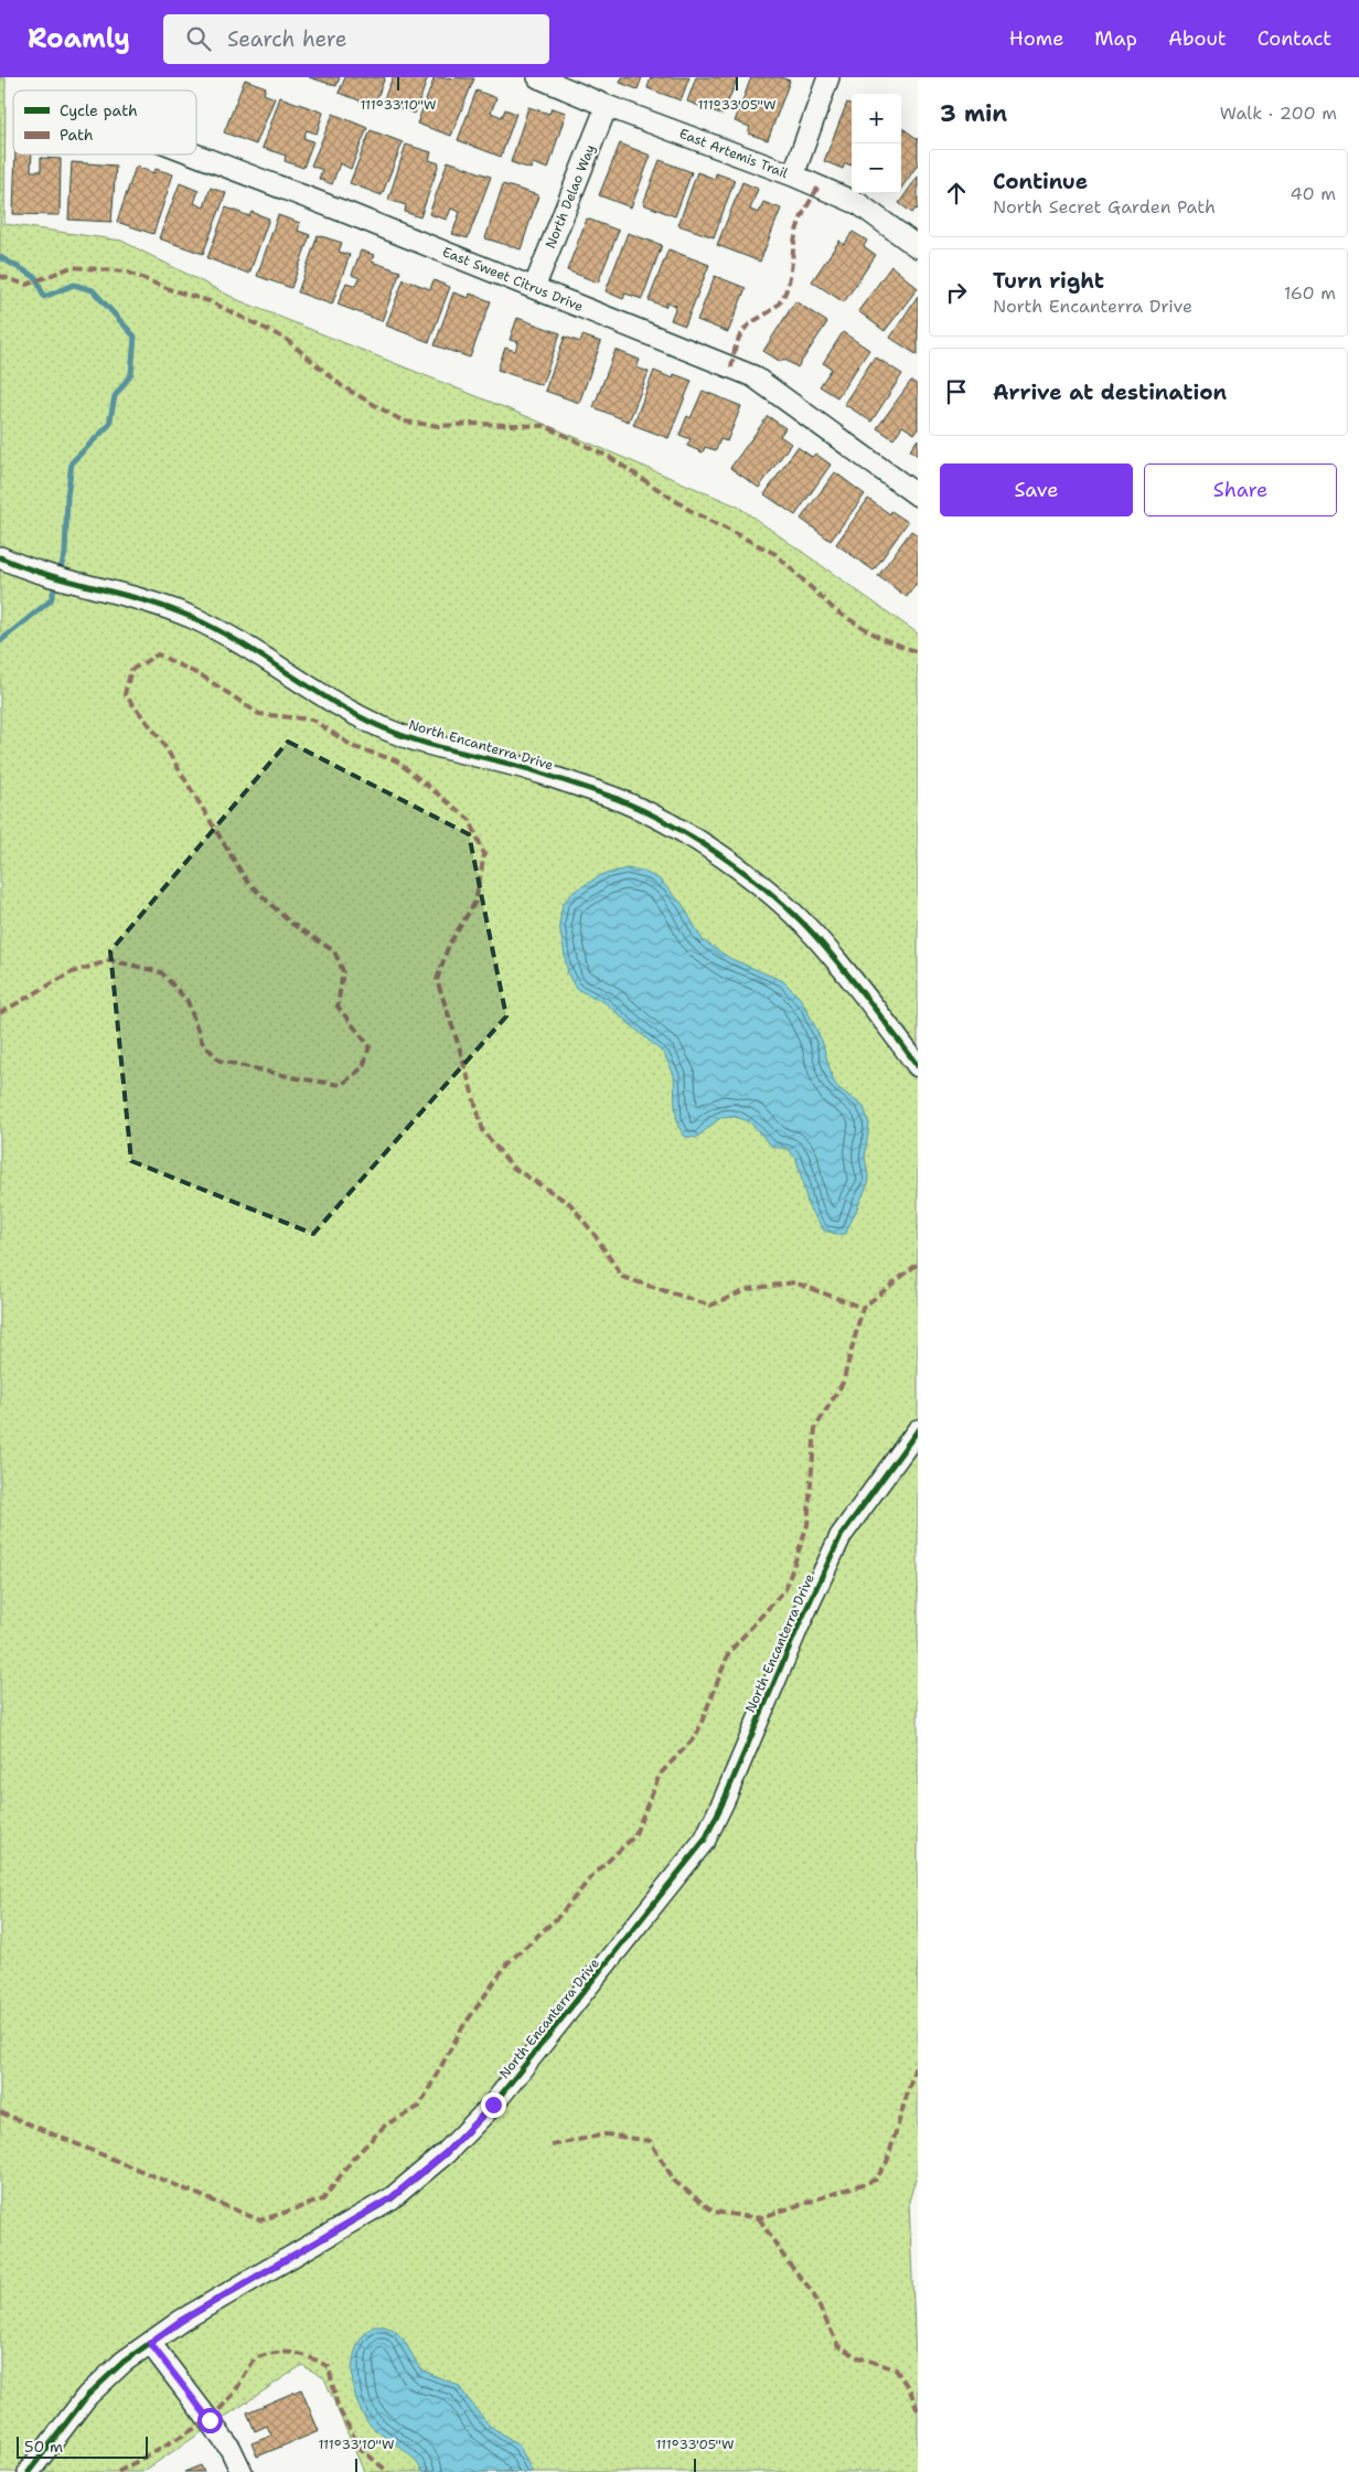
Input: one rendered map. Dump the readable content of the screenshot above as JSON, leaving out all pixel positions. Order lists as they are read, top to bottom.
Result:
{
  "streets": {
    "street": [
      "East Artemis Trail",
      "North Delao Way",
      "East Sweet Citrus Drive",
      "North Encanterra Drive"
    ]
  },
  "crossings": [
    ["East Artemis Trail", "North Delao Way"],
    ["North Delao Way", "East Sweet Citrus Drive"]
  ],
  "legend": ["Cycle path", "Path"],
  "scale_bar": "50 m",
  "page": {
    "header": "Roamly",
    "search": "Search here",
    "nav": [
      "Home",
      "Map",
      "About",
      "Contact"
    ],
    "heading": ["3 min", "Walk · 200 m"],
    "map_buttons": ["+", "−"],
    "list": [
      ["Continue", "North Secret Garden Path", "40 m"],
      ["Turn right", "North Encanterra Drive", "160 m"],
      "Arrive at destination"
    ],
    "buttons": ["Save", "Share"],
    "scale": "50 m"
  },
  "coordinates": ["111°33'10\"W", "111°33'05\"W"]
}
